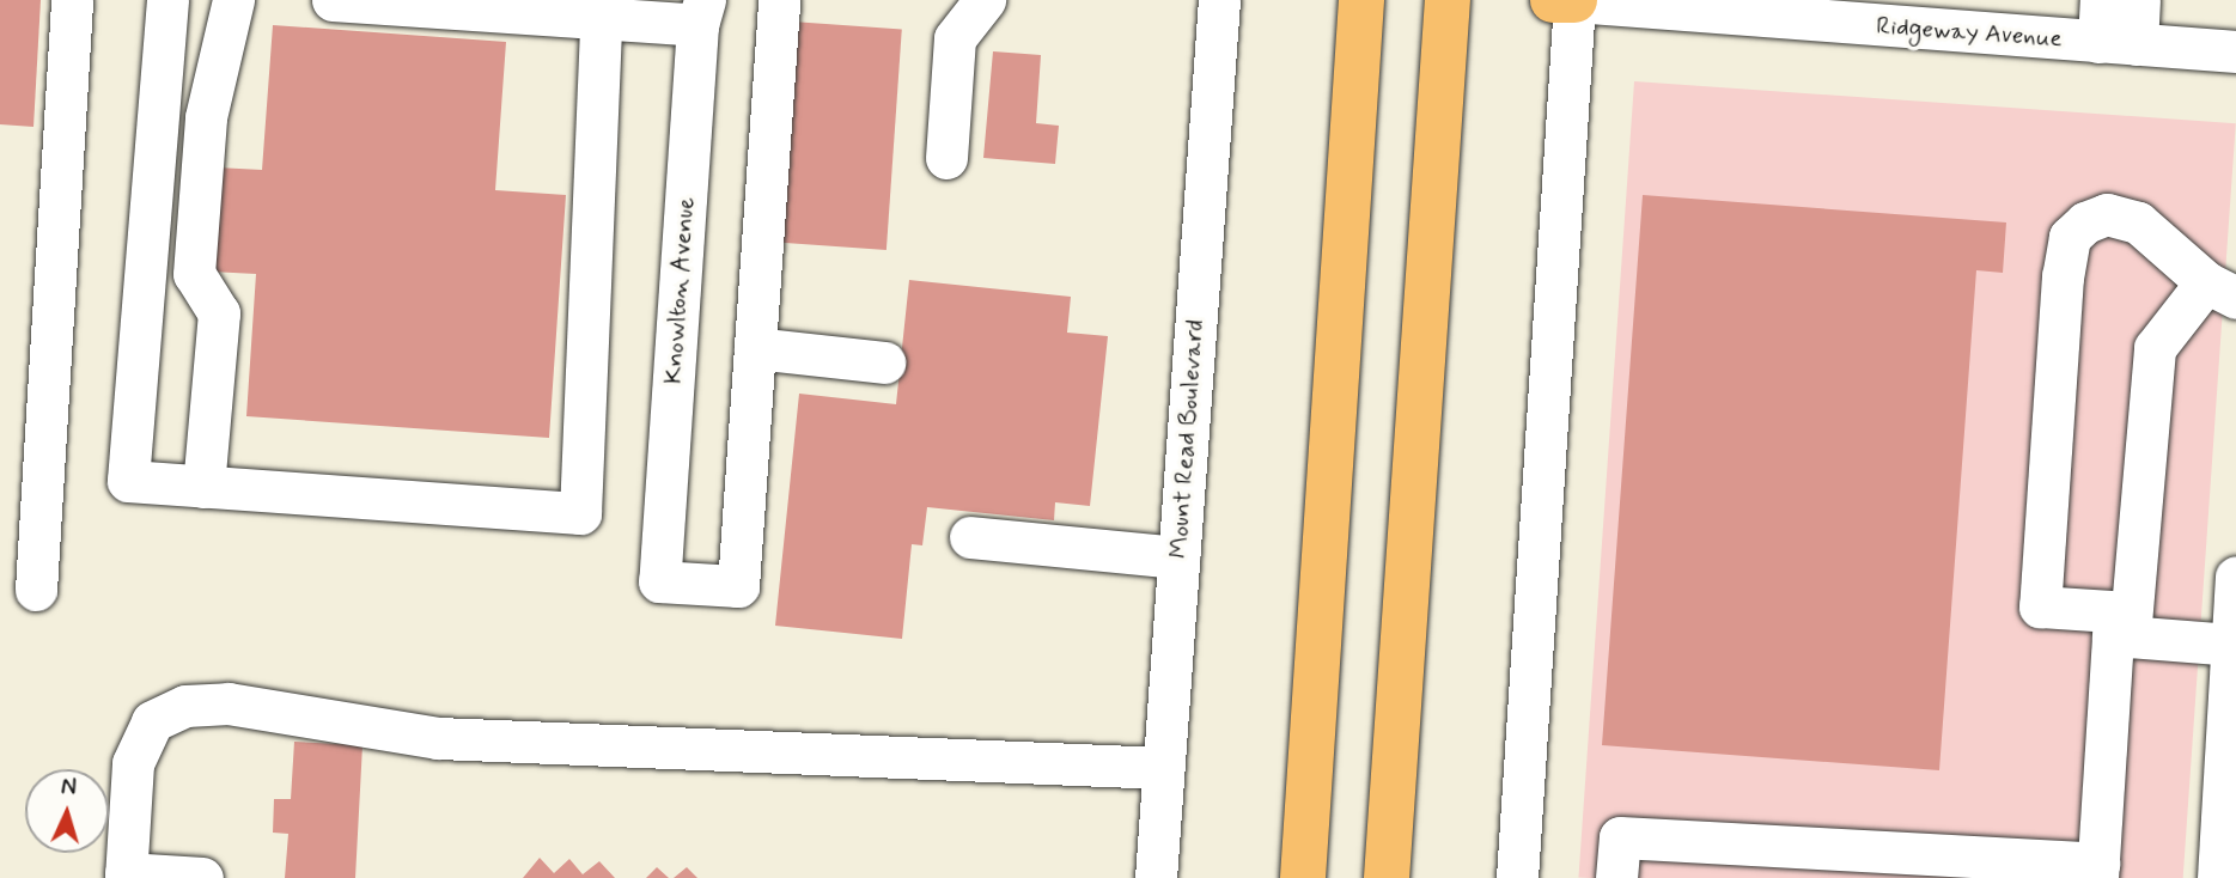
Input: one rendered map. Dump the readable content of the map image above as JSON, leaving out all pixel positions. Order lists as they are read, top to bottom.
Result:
{
  "streets": {
    "street": ["Ridgeway Avenue", "Knowlton Avenue", "Mount Read Boulevard"]
  },
  "north": "top"
}
